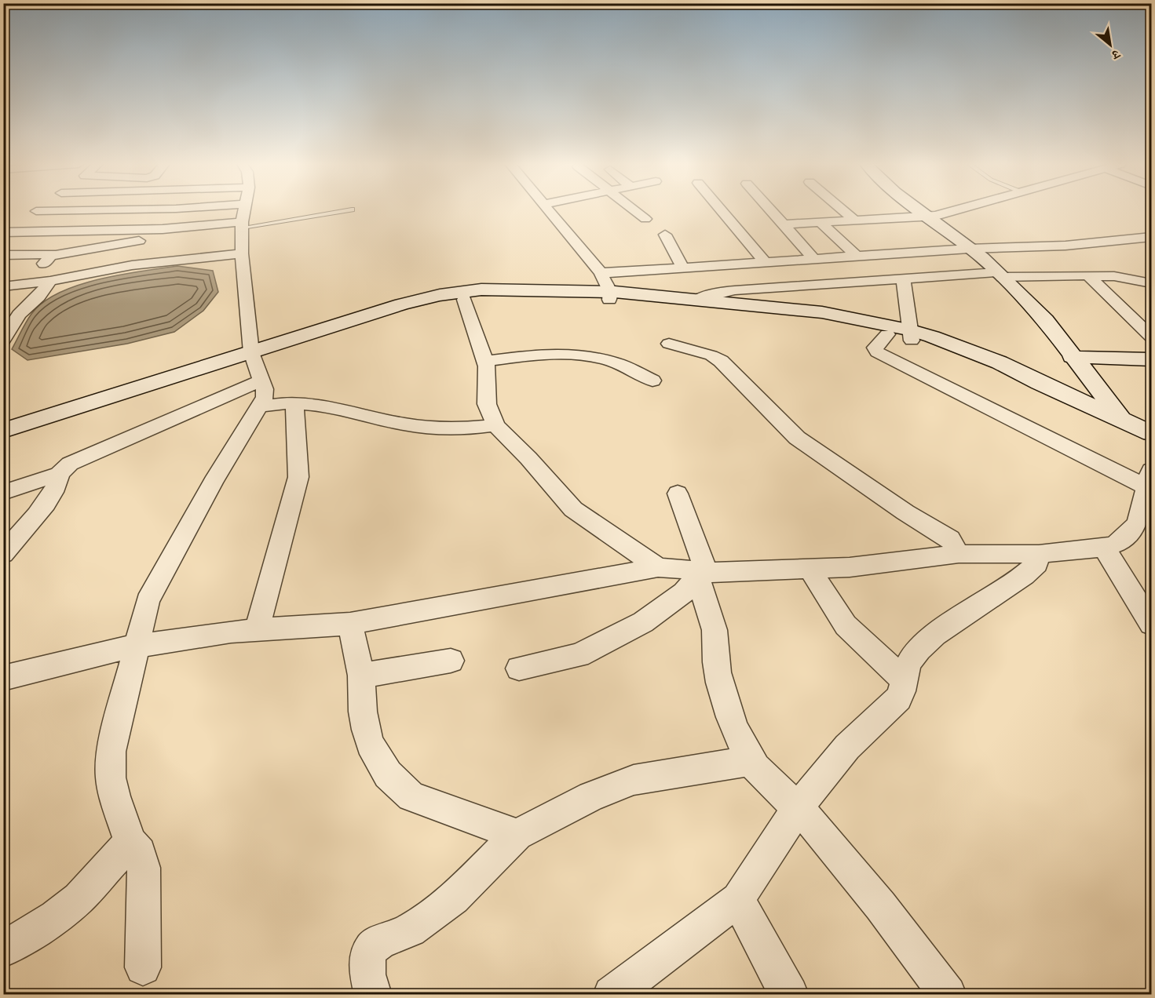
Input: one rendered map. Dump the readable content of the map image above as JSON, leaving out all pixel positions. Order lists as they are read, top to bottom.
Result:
{
  "north": "bottom right"
}
